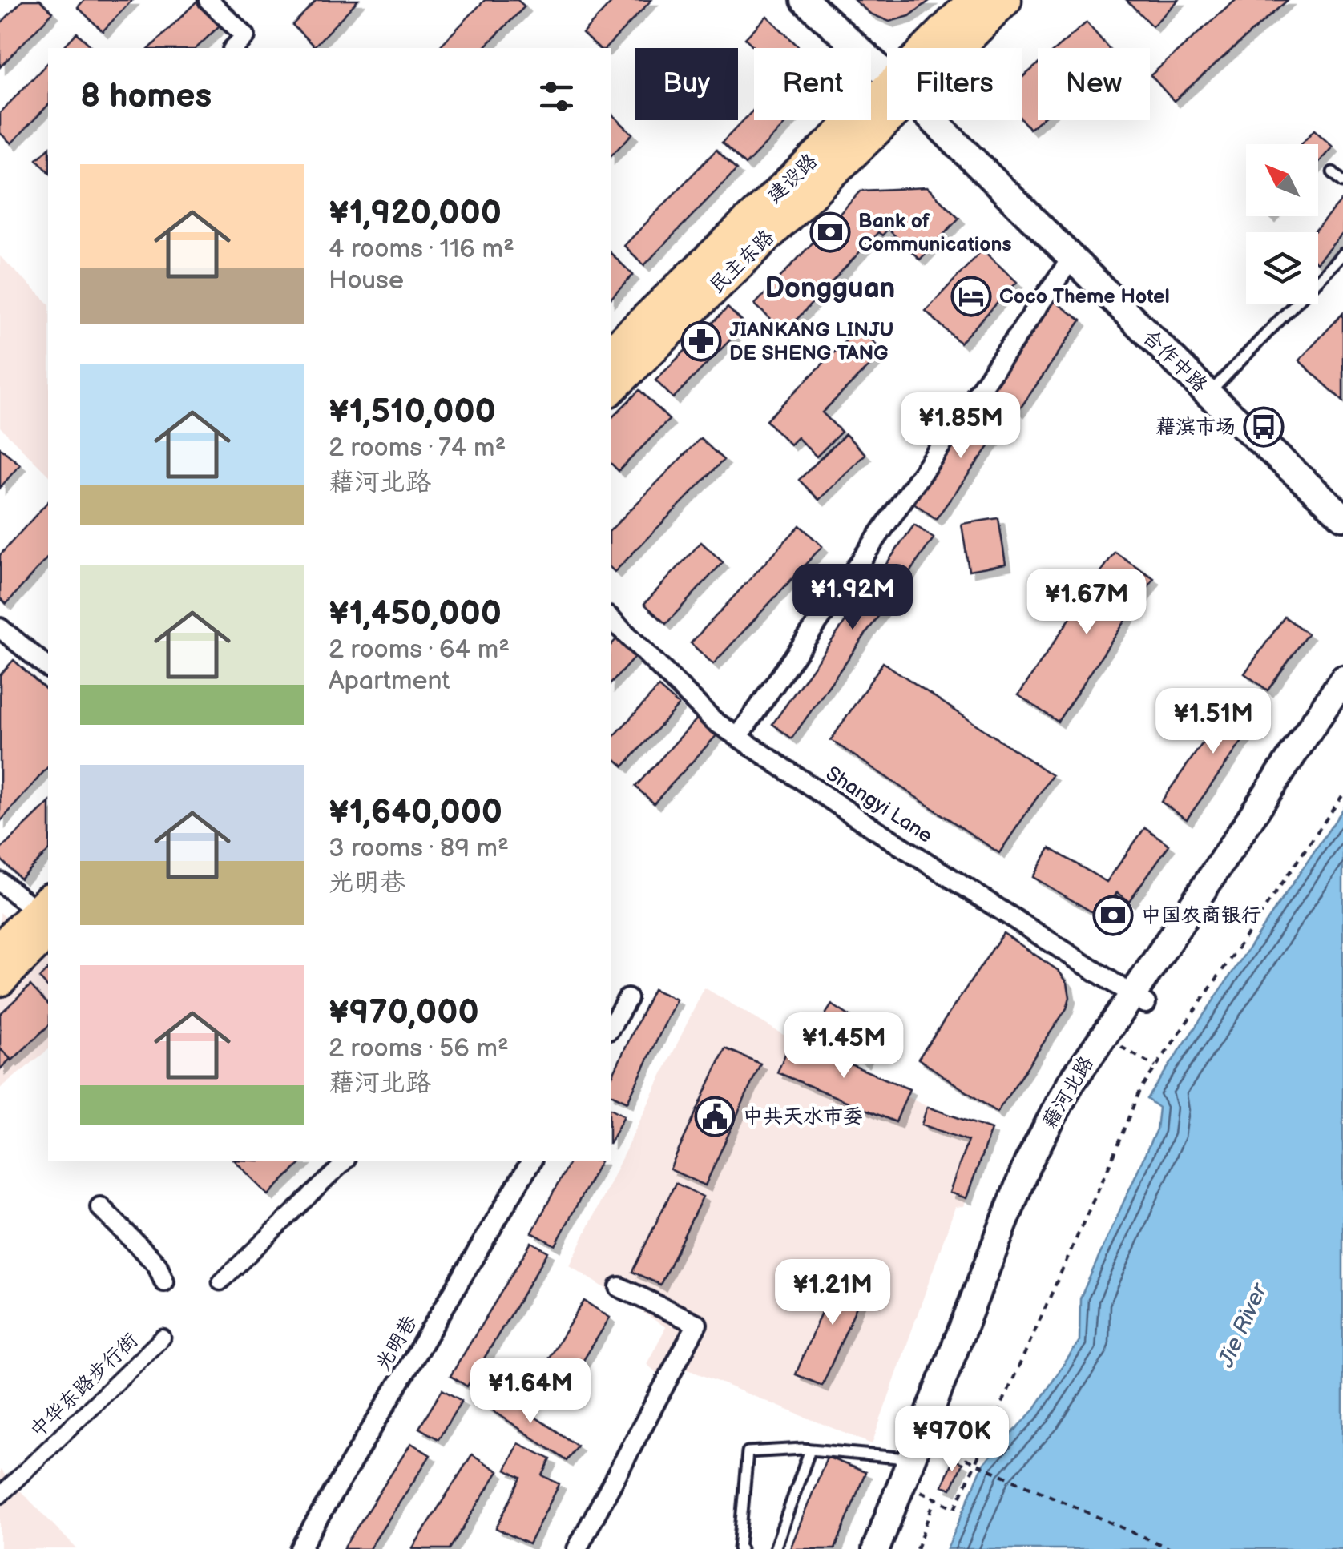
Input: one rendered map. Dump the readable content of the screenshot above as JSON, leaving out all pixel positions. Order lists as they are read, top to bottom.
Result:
{
  "streets": {
    "main road": [
      "建设路",
      "民主东路",
      "合作中路",
      "藉河北路"
    ],
    "street": ["Shangyi Lane", "光明巷", "中华东路步行街"]
  },
  "crossings": [
    ["Shangyi Lane", "藉河北路"]
  ],
  "districts": ["Dongguan"],
  "water": ["Jie River"],
  "places": {
    "bank": ["Bank of Communications", "中国农商银行"],
    "hotel": ["Coco Theme Hotel"],
    "pharmacy": ["JIANKANG LINJU DE SHENG TANG"],
    "bus stop": ["藉滨市场"],
    "public building": ["中共天水市委"]
  },
  "north": "top left",
  "page": {
    "chip": [
      "Buy",
      "Rent",
      "Filters",
      "New"
    ],
    "heading": "8 homes",
    "list": [
      {
        "name": "¥1,920,000",
        "note": "4 rooms · 116 m² · House"
      },
      {
        "name": "¥1,510,000",
        "note": "2 rooms · 74 m² · 藉河北路"
      },
      {
        "name": "¥1,450,000",
        "note": "2 rooms · 64 m² · Apartment"
      },
      {
        "name": "¥1,640,000",
        "note": "3 rooms · 89 m² · 光明巷"
      },
      {
        "name": "¥970,000",
        "note": "2 rooms · 56 m² · 藉河北路"
      }
    ],
    "price": [
      "¥1.85M",
      "¥1.92M",
      "¥1.67M",
      "¥1.51M",
      "¥1.45M",
      "¥1.21M",
      "¥1.64M",
      "¥970K"
    ]
  }
}
